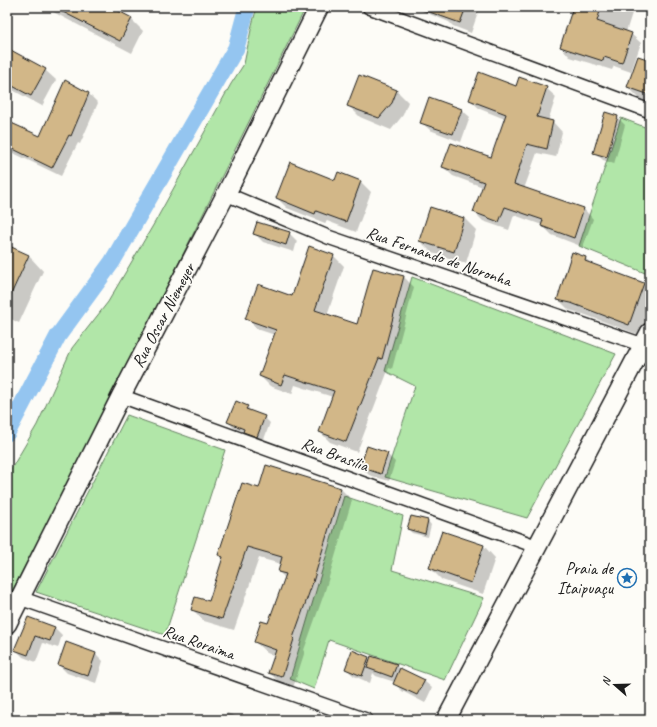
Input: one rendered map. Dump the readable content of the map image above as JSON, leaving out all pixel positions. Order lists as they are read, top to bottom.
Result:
{
  "streets": {
    "street": [
      "Rua Fernando de Noronha",
      "Rua Oscar Niemeyer",
      "Rua Brasília",
      "Rua Roraima"
    ]
  },
  "crossings": [
    ["Rua Fernando de Noronha", "Rua Oscar Niemeyer"],
    ["Rua Oscar Niemeyer", "Rua Brasília"],
    ["Rua Oscar Niemeyer", "Rua Roraima"]
  ],
  "places": {
    "place": ["Praia de Itaipuaçu"]
  },
  "north": "left"
}
